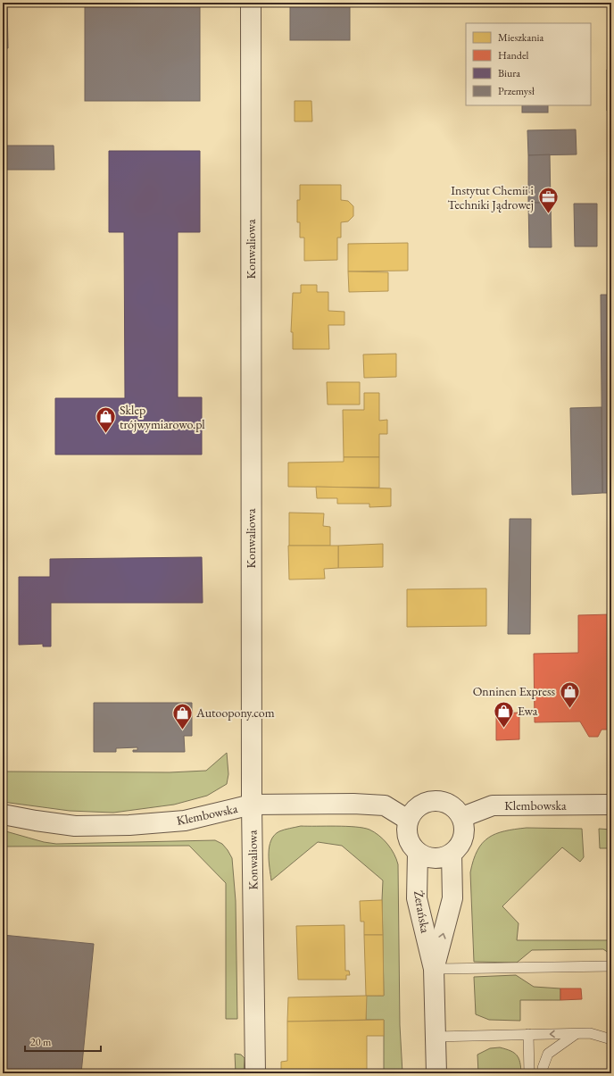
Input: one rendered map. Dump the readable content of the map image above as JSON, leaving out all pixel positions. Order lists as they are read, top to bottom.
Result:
{
  "streets": {
    "street": ["Konwaliowa", "Klembowska", "Żerańska"]
  },
  "crossings": [
    ["Konwaliowa", "Klembowska"],
    ["Klembowska", "Żerańska"]
  ],
  "places": {
    "office": ["Instytut Chemii i Techniki Jądrowej"],
    "shop": [
      "Sklep trójwymiarowo.pl",
      "Onninen Express",
      "Ewa",
      "Autoopony.com"
    ]
  },
  "legend": [
    "Mieszkania",
    "Handel",
    "Biura",
    "Przemysł"
  ],
  "scale_bar": "20 m"
}
